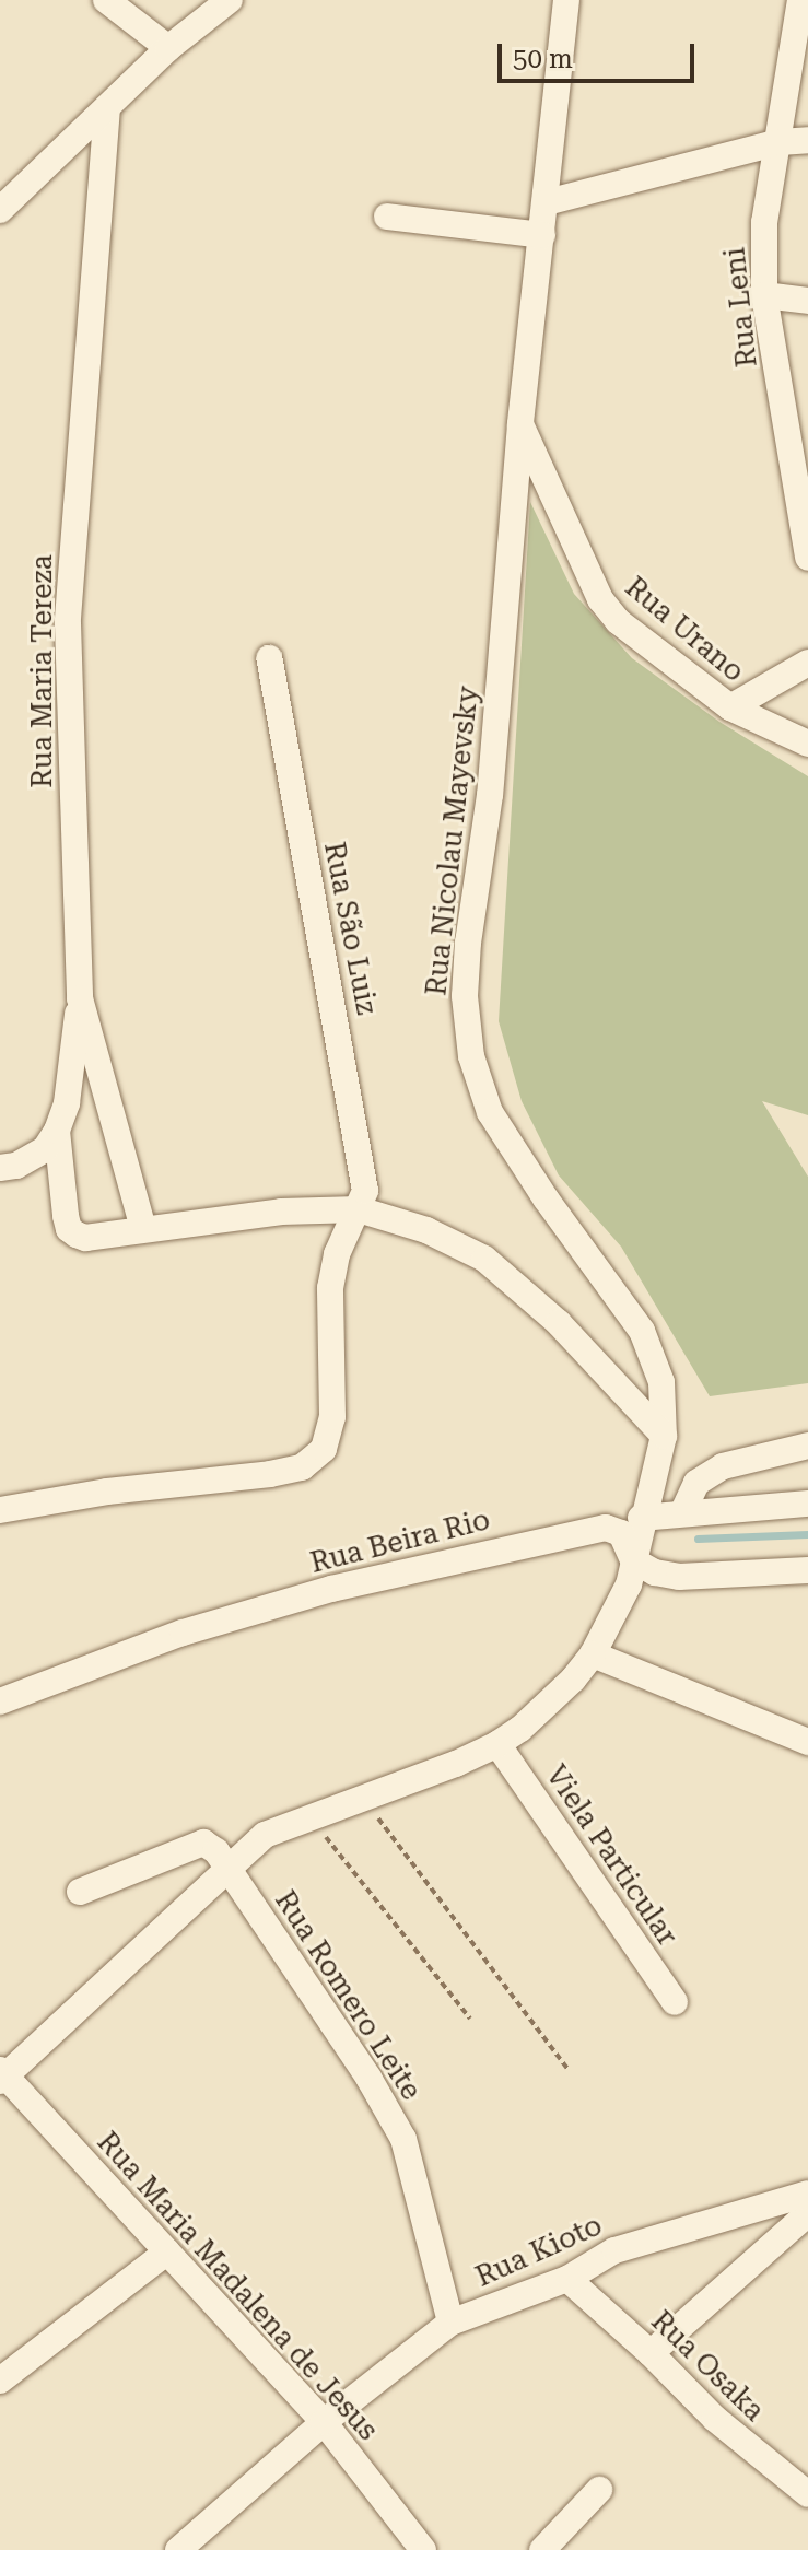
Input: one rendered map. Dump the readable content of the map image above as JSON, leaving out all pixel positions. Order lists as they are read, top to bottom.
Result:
{
  "streets": {
    "street": [
      "Rua Leni",
      "Rua Urano",
      "Rua Maria Tereza",
      "Rua Nicolau Mayevsky",
      "Rua São Luiz",
      "Rua Beira Rio",
      "Viela Particular",
      "Rua Romero Leite",
      "Rua Kioto",
      "Rua Maria Madalena de Jesus",
      "Rua Osaka"
    ]
  },
  "crossings": [
    ["Rua Urano", "Rua Nicolau Mayevsky"],
    ["Rua Nicolau Mayevsky", "Rua Beira Rio"],
    ["Rua Nicolau Mayevsky", "Viela Particular"],
    ["Rua Nicolau Mayevsky", "Rua Romero Leite"],
    ["Rua Nicolau Mayevsky", "Rua Maria Madalena de Jesus"],
    ["Rua Romero Leite", "Rua Kioto"],
    ["Rua Kioto", "Rua Maria Madalena de Jesus"],
    ["Rua Kioto", "Rua Osaka"]
  ],
  "scale_bar": "50 m"
}
